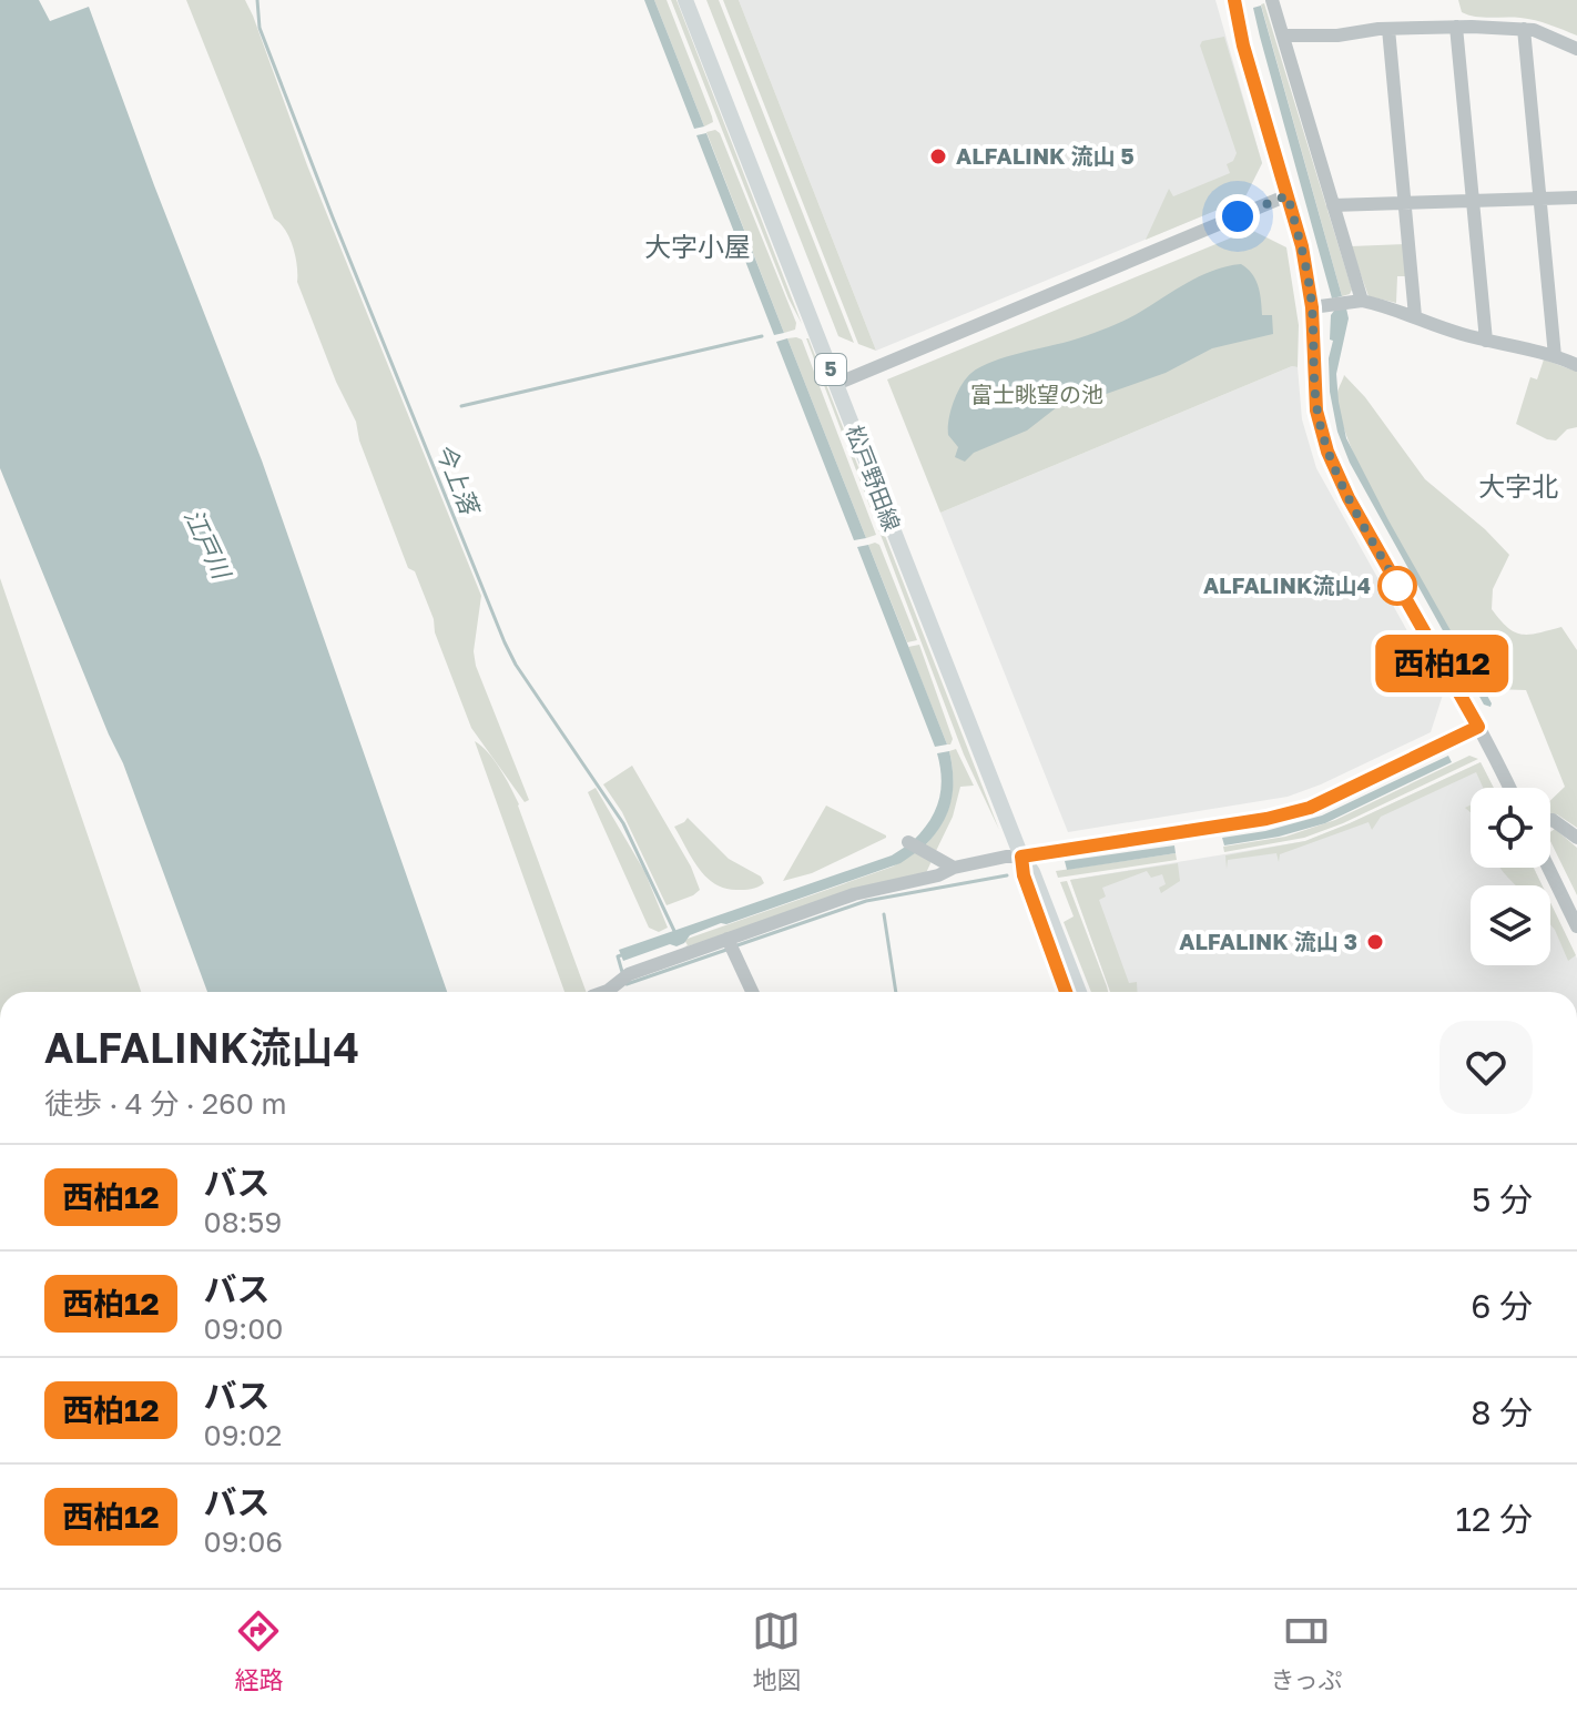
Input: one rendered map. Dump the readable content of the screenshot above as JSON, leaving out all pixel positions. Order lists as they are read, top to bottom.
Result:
{
  "streets": {
    "main road": ["5", "松戸野田線"]
  },
  "districts": ["大字小屋", "大字北"],
  "water": ["今上落", "江戸川"],
  "parks": ["富士眺望の池"],
  "places": ["ALFALINK 流山 5", "ALFALINK流山4", "ALFALINK 流山 3"],
  "lines": ["bus line 西柏12"],
  "page": {
    "on_map": "西柏12",
    "heading": ["ALFALINK流山4", "徒歩 · 4 分 · 260 m"],
    "list": [
      {
        "mark": "西柏12",
        "name": "バス",
        "note": "08:59",
        "value": "5 分"
      },
      {
        "mark": "西柏12",
        "name": "バス",
        "note": "09:00",
        "value": "6 分"
      },
      {
        "mark": "西柏12",
        "name": "バス",
        "note": "09:02",
        "value": "8 分"
      },
      {
        "mark": "西柏12",
        "name": "バス",
        "note": "09:06",
        "value": "12 分"
      }
    ],
    "tabs": ["経路", "地図", "きっぷ"]
  }
}
